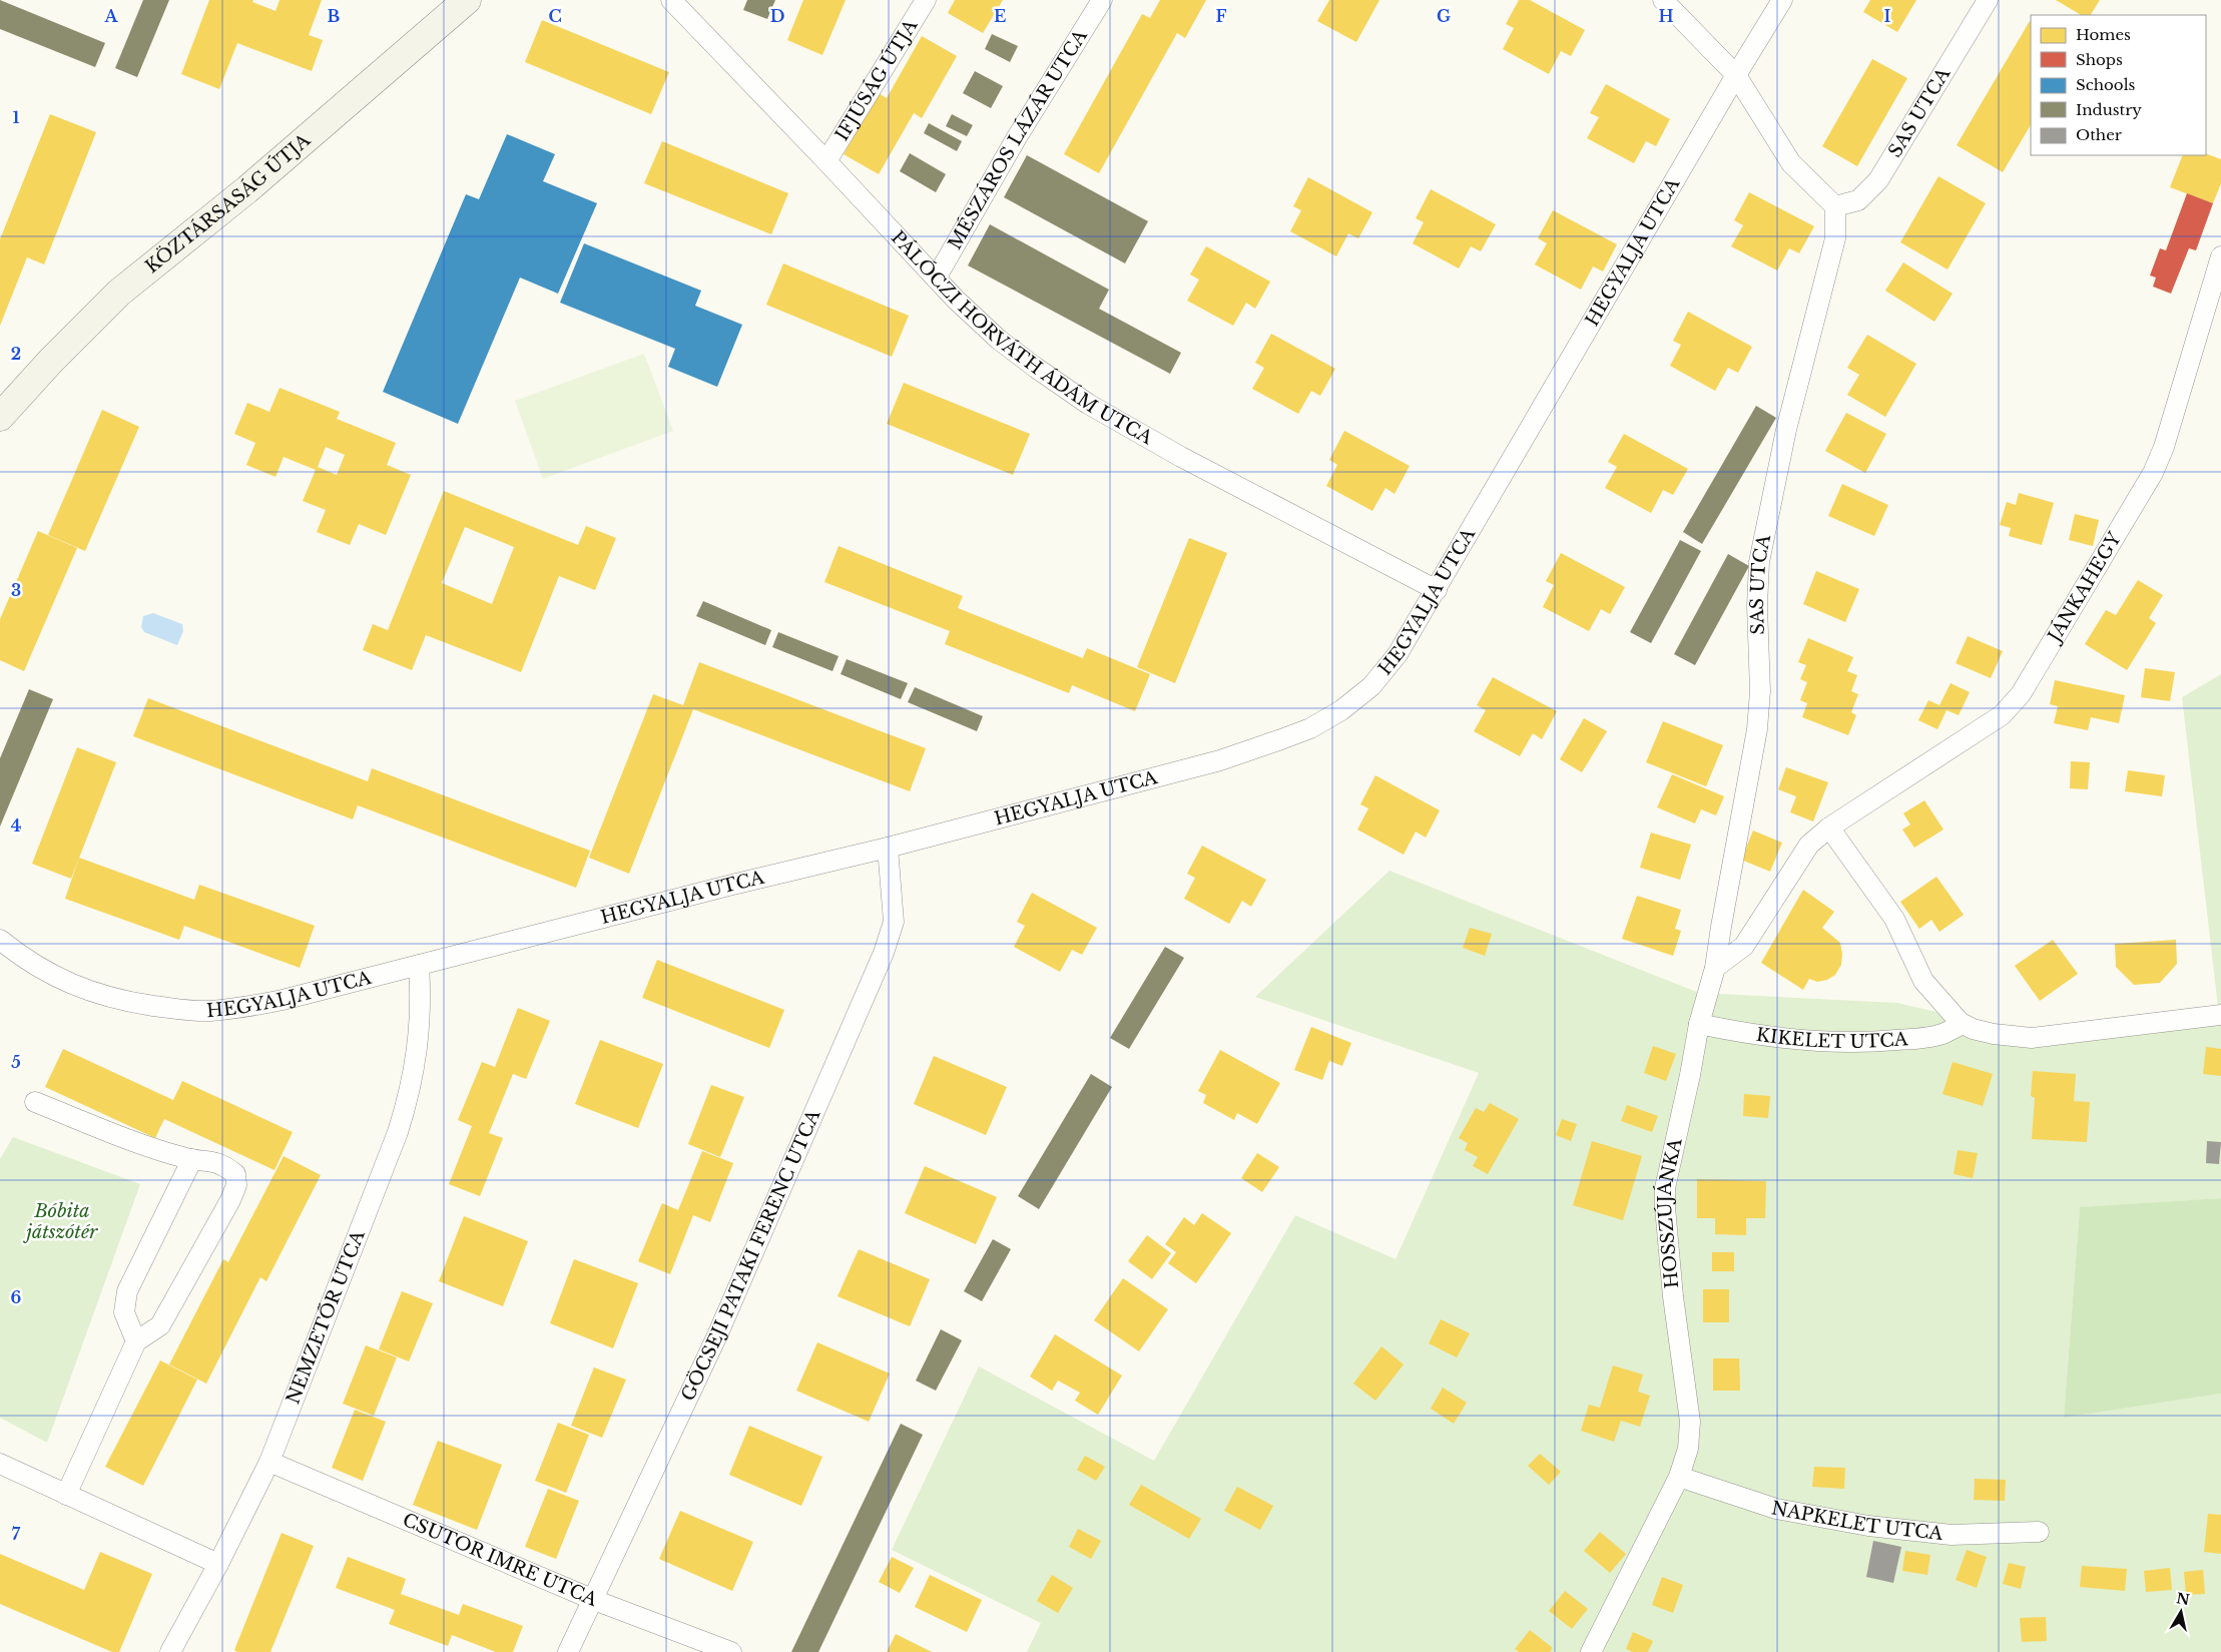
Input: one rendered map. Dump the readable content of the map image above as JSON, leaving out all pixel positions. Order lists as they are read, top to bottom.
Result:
{
  "streets": {
    "street": [
      "IFJÚSÁG ÚTJA",
      "SAS UTCA",
      "MÉSZÁROS LÁZÁR UTCA",
      "KÖZTÁRSASÁG ÚTJA",
      "HEGYALJA UTCA",
      "PÁLÓCZI HORVÁTH ÁDÁM UTCA",
      "JÁNKAHEGY",
      "KIKELET UTCA",
      "HOSSZÚJÁNKA",
      "GÖCSEJI PATAKI FERENC UTCA",
      "NEMZETŐR UTCA",
      "NAPKELET UTCA",
      "CSUTOR IMRE UTCA"
    ]
  },
  "crossings": [
    ["IFJÚSÁG ÚTJA", "PÁLÓCZI HORVÁTH ÁDÁM UTCA"],
    ["SAS UTCA", "HOSSZÚJÁNKA"],
    ["MÉSZÁROS LÁZÁR UTCA", "PÁLÓCZI HORVÁTH ÁDÁM UTCA"],
    ["HEGYALJA UTCA", "PÁLÓCZI HORVÁTH ÁDÁM UTCA"],
    ["HEGYALJA UTCA", "GÖCSEJI PATAKI FERENC UTCA"],
    ["HEGYALJA UTCA", "NEMZETŐR UTCA"],
    ["KIKELET UTCA", "HOSSZÚJÁNKA"],
    ["HOSSZÚJÁNKA", "NAPKELET UTCA"],
    ["GÖCSEJI PATAKI FERENC UTCA", "CSUTOR IMRE UTCA"],
    ["NEMZETŐR UTCA", "CSUTOR IMRE UTCA"]
  ],
  "parks": ["Bóbita játszótér"],
  "legend": [
    "Homes",
    "Shops",
    "Schools",
    "Industry",
    "Other"
  ],
  "north": "top",
  "grid": {
    "columns": [
      "A",
      "B",
      "C",
      "D",
      "E",
      "F",
      "G",
      "H",
      "I"
    ],
    "rows": [
      "1",
      "2",
      "3",
      "4",
      "5",
      "6",
      "7"
    ]
  }
}
